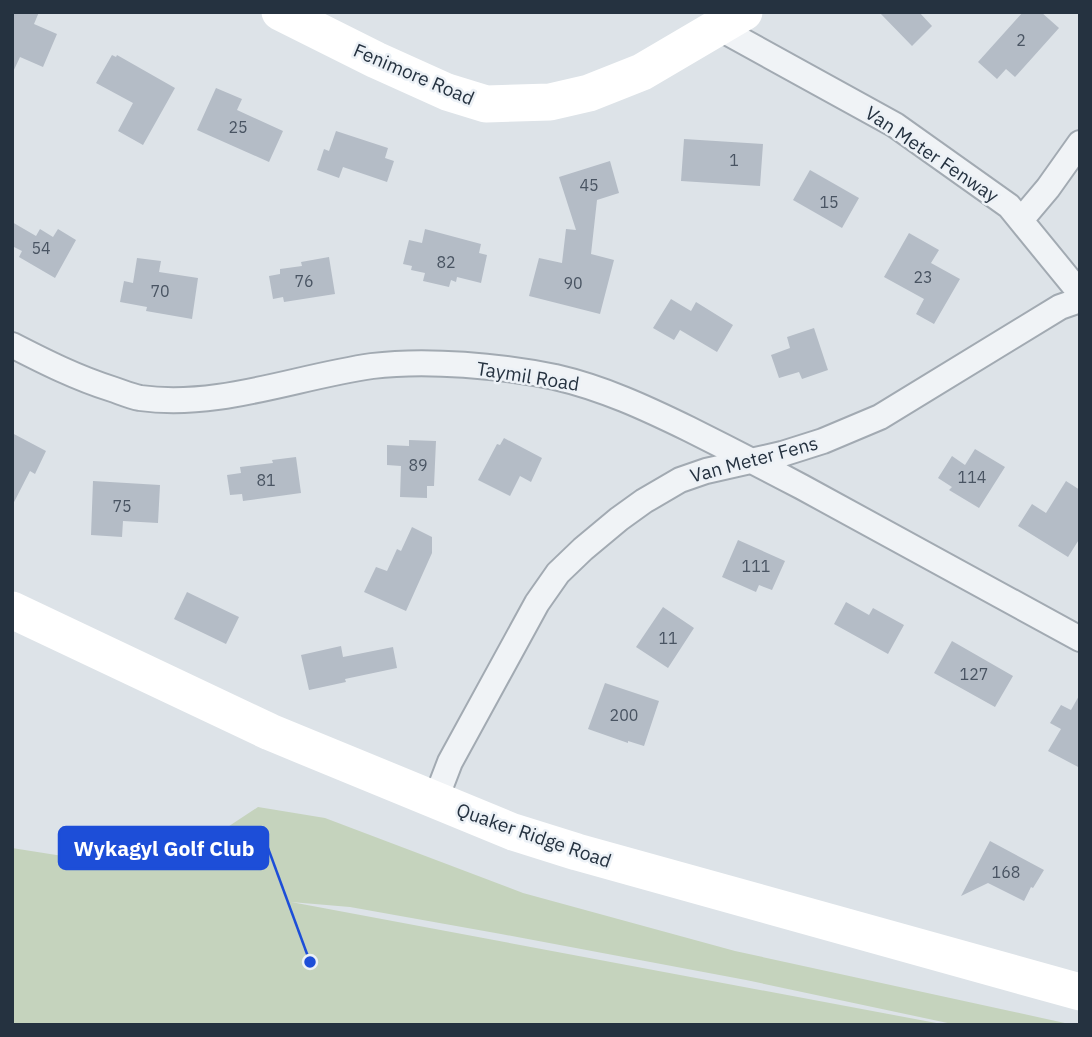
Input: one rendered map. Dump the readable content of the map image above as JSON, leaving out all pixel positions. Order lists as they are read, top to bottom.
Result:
{
  "streets": {
    "street": [
      "Fenimore Road",
      "Van Meter Fenway",
      "Taymil Road",
      "Van Meter Fens",
      "Quaker Ridge Road"
    ]
  },
  "crossings": [
    ["Fenimore Road", "Van Meter Fenway"],
    ["Taymil Road", "Van Meter Fens"],
    ["Van Meter Fens", "Quaker Ridge Road"]
  ],
  "places": ["Wykagyl Golf Club"],
  "house_numbers": [
    "2",
    "25",
    "1",
    "45",
    "15",
    "54",
    "82",
    "23",
    "76",
    "90",
    "70",
    "89",
    "114",
    "81",
    "75",
    "111",
    "11",
    "127",
    "200",
    "168"
  ]
}
